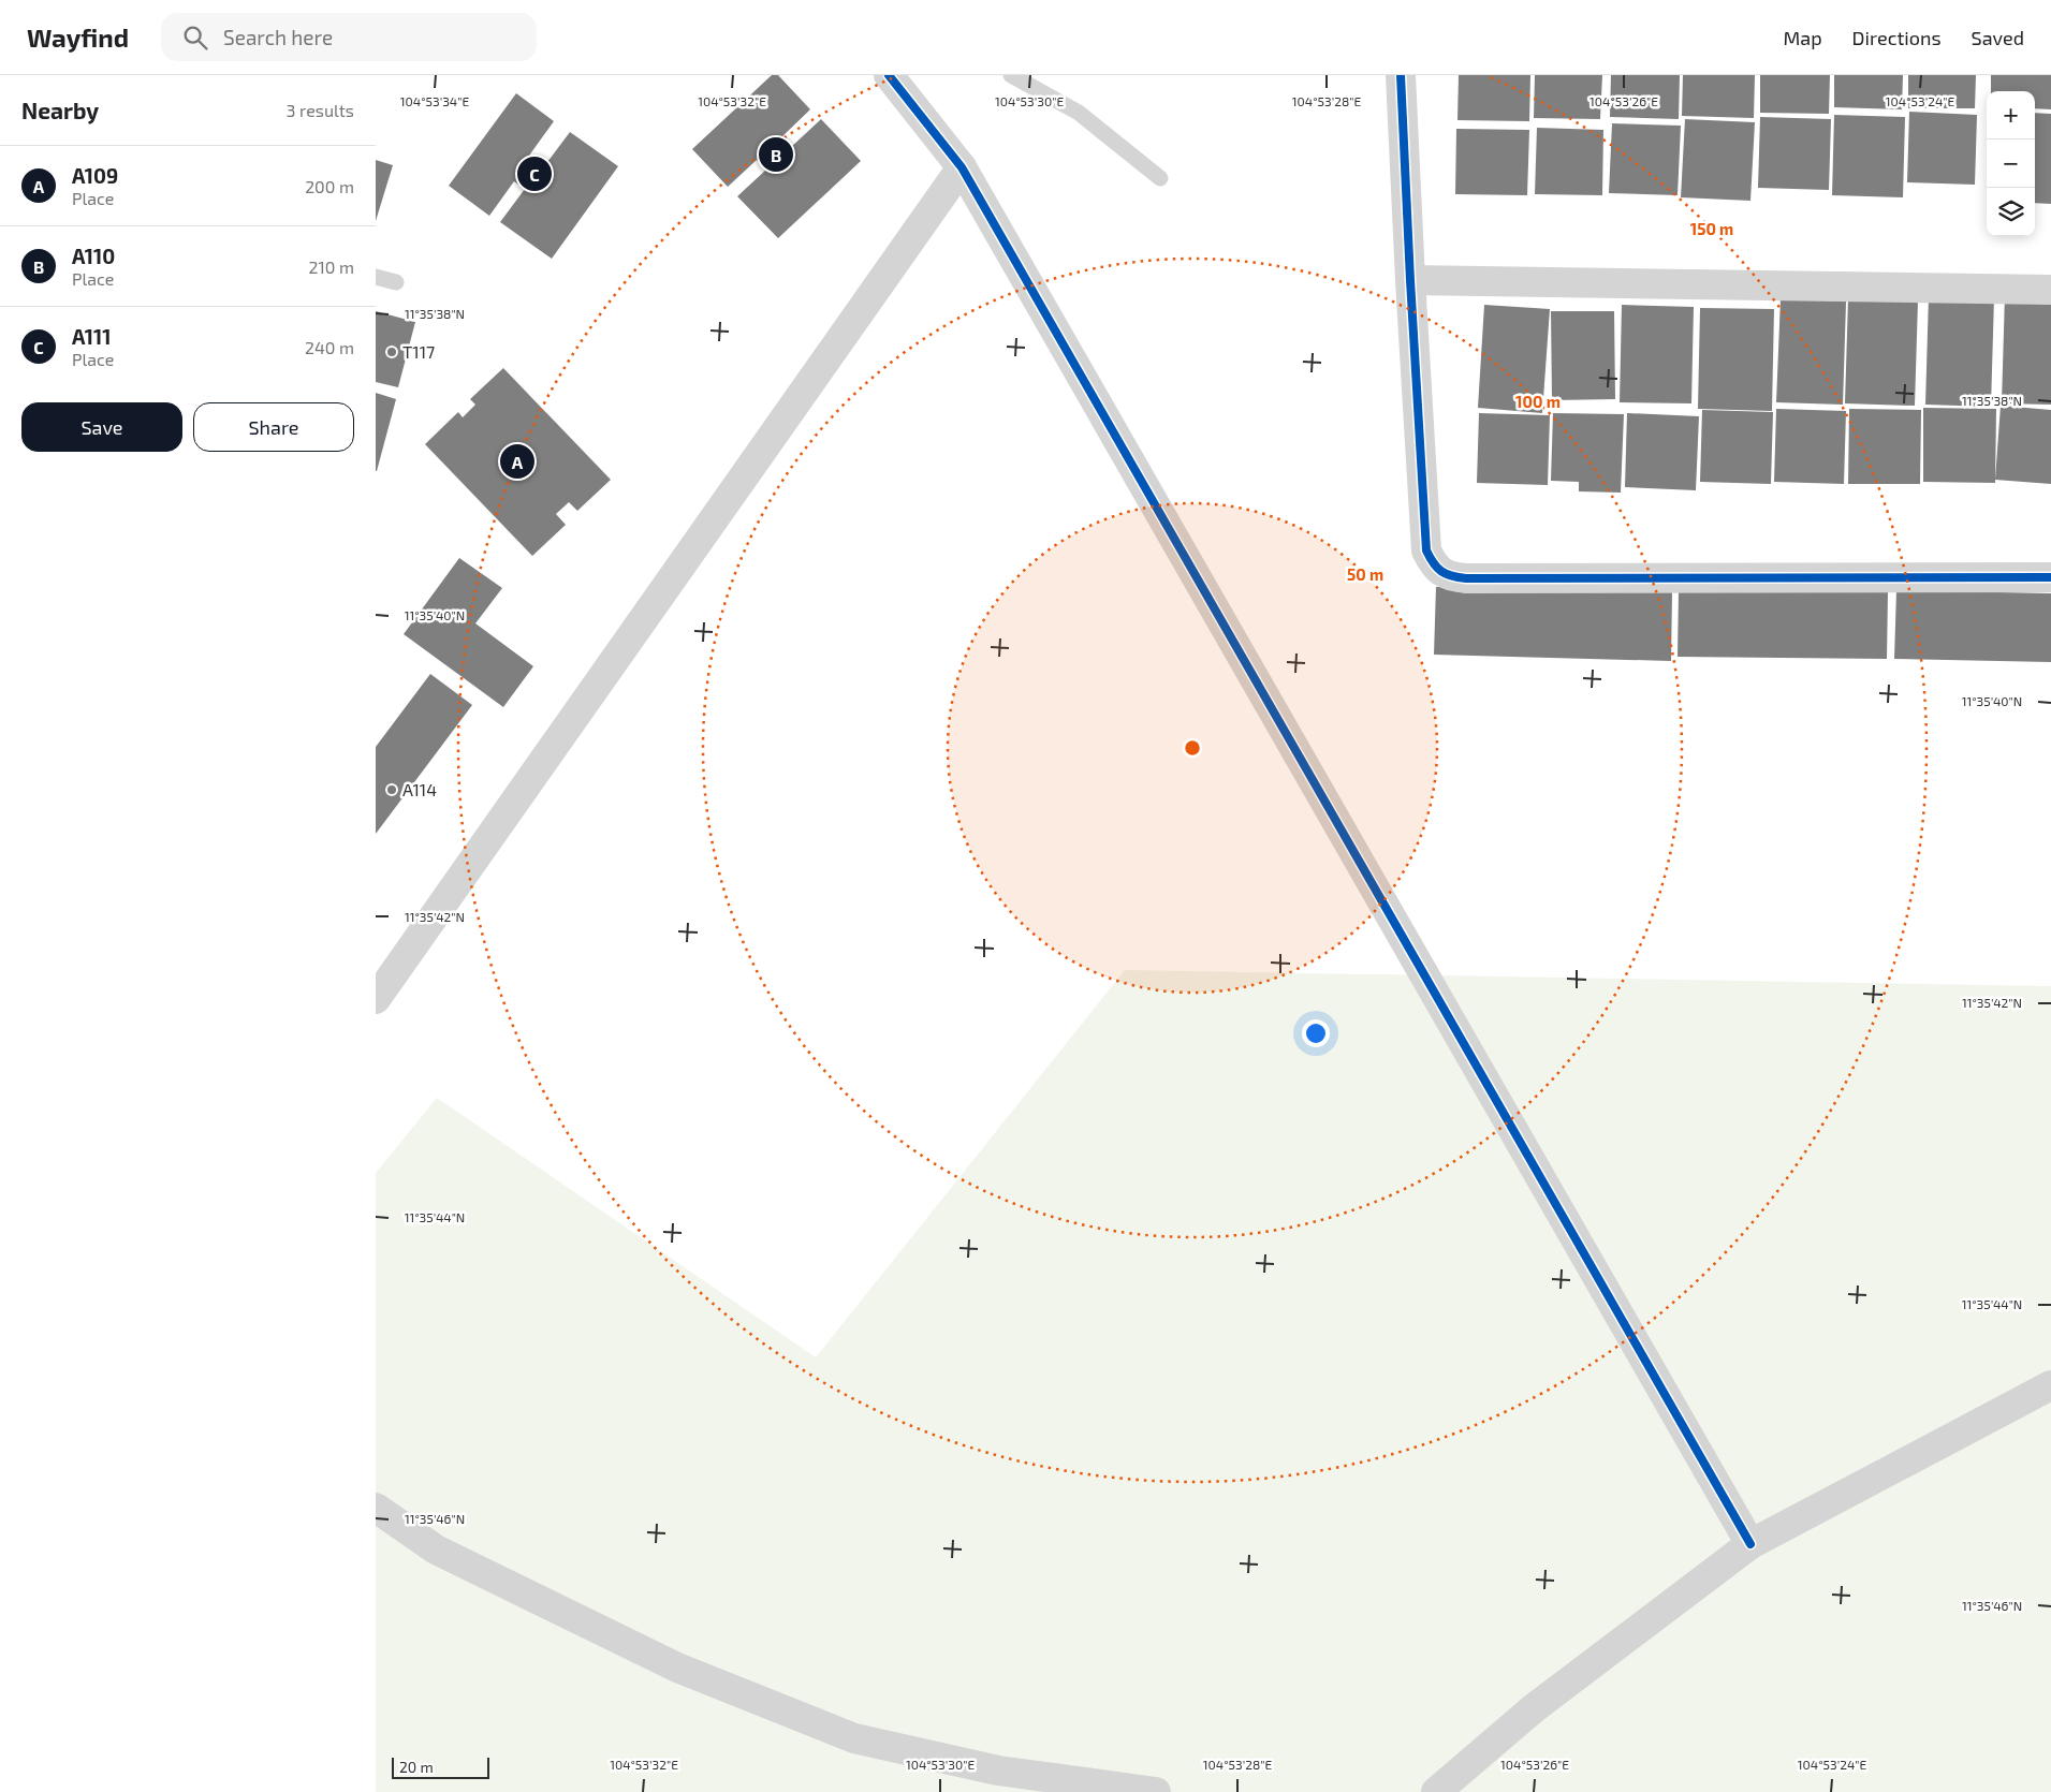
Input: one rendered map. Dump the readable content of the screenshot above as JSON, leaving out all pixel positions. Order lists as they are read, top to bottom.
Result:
{
  "places": ["T117", "A114"],
  "scale_bar": "20 m",
  "page": {
    "header": "Wayfind",
    "search": "Search here",
    "nav": ["Map", "Directions", "Saved"],
    "heading": ["Nearby", "3 results"],
    "map_buttons": ["+", "−"],
    "pins": ["B", "C", "A"],
    "list": [
      {
        "mark": "A",
        "name": "A109",
        "note": "Place",
        "value": "200 m"
      },
      {
        "mark": "B",
        "name": "A110",
        "note": "Place",
        "value": "210 m"
      },
      {
        "mark": "C",
        "name": "A111",
        "note": "Place",
        "value": "240 m"
      }
    ],
    "buttons": ["Save", "Share"],
    "scale": "20 m"
  },
  "coordinates": [
    "104°53'34\"E",
    "104°53'32\"E",
    "104°53'30\"E",
    "104°53'28\"E",
    "104°53'26\"E",
    "104°53'24\"E",
    "11°35'38\"N",
    "11°35'40\"N",
    "11°35'42\"N",
    "11°35'44\"N",
    "11°35'46\"N"
  ],
  "rings": ["150 m", "100 m", "50 m"]
}
